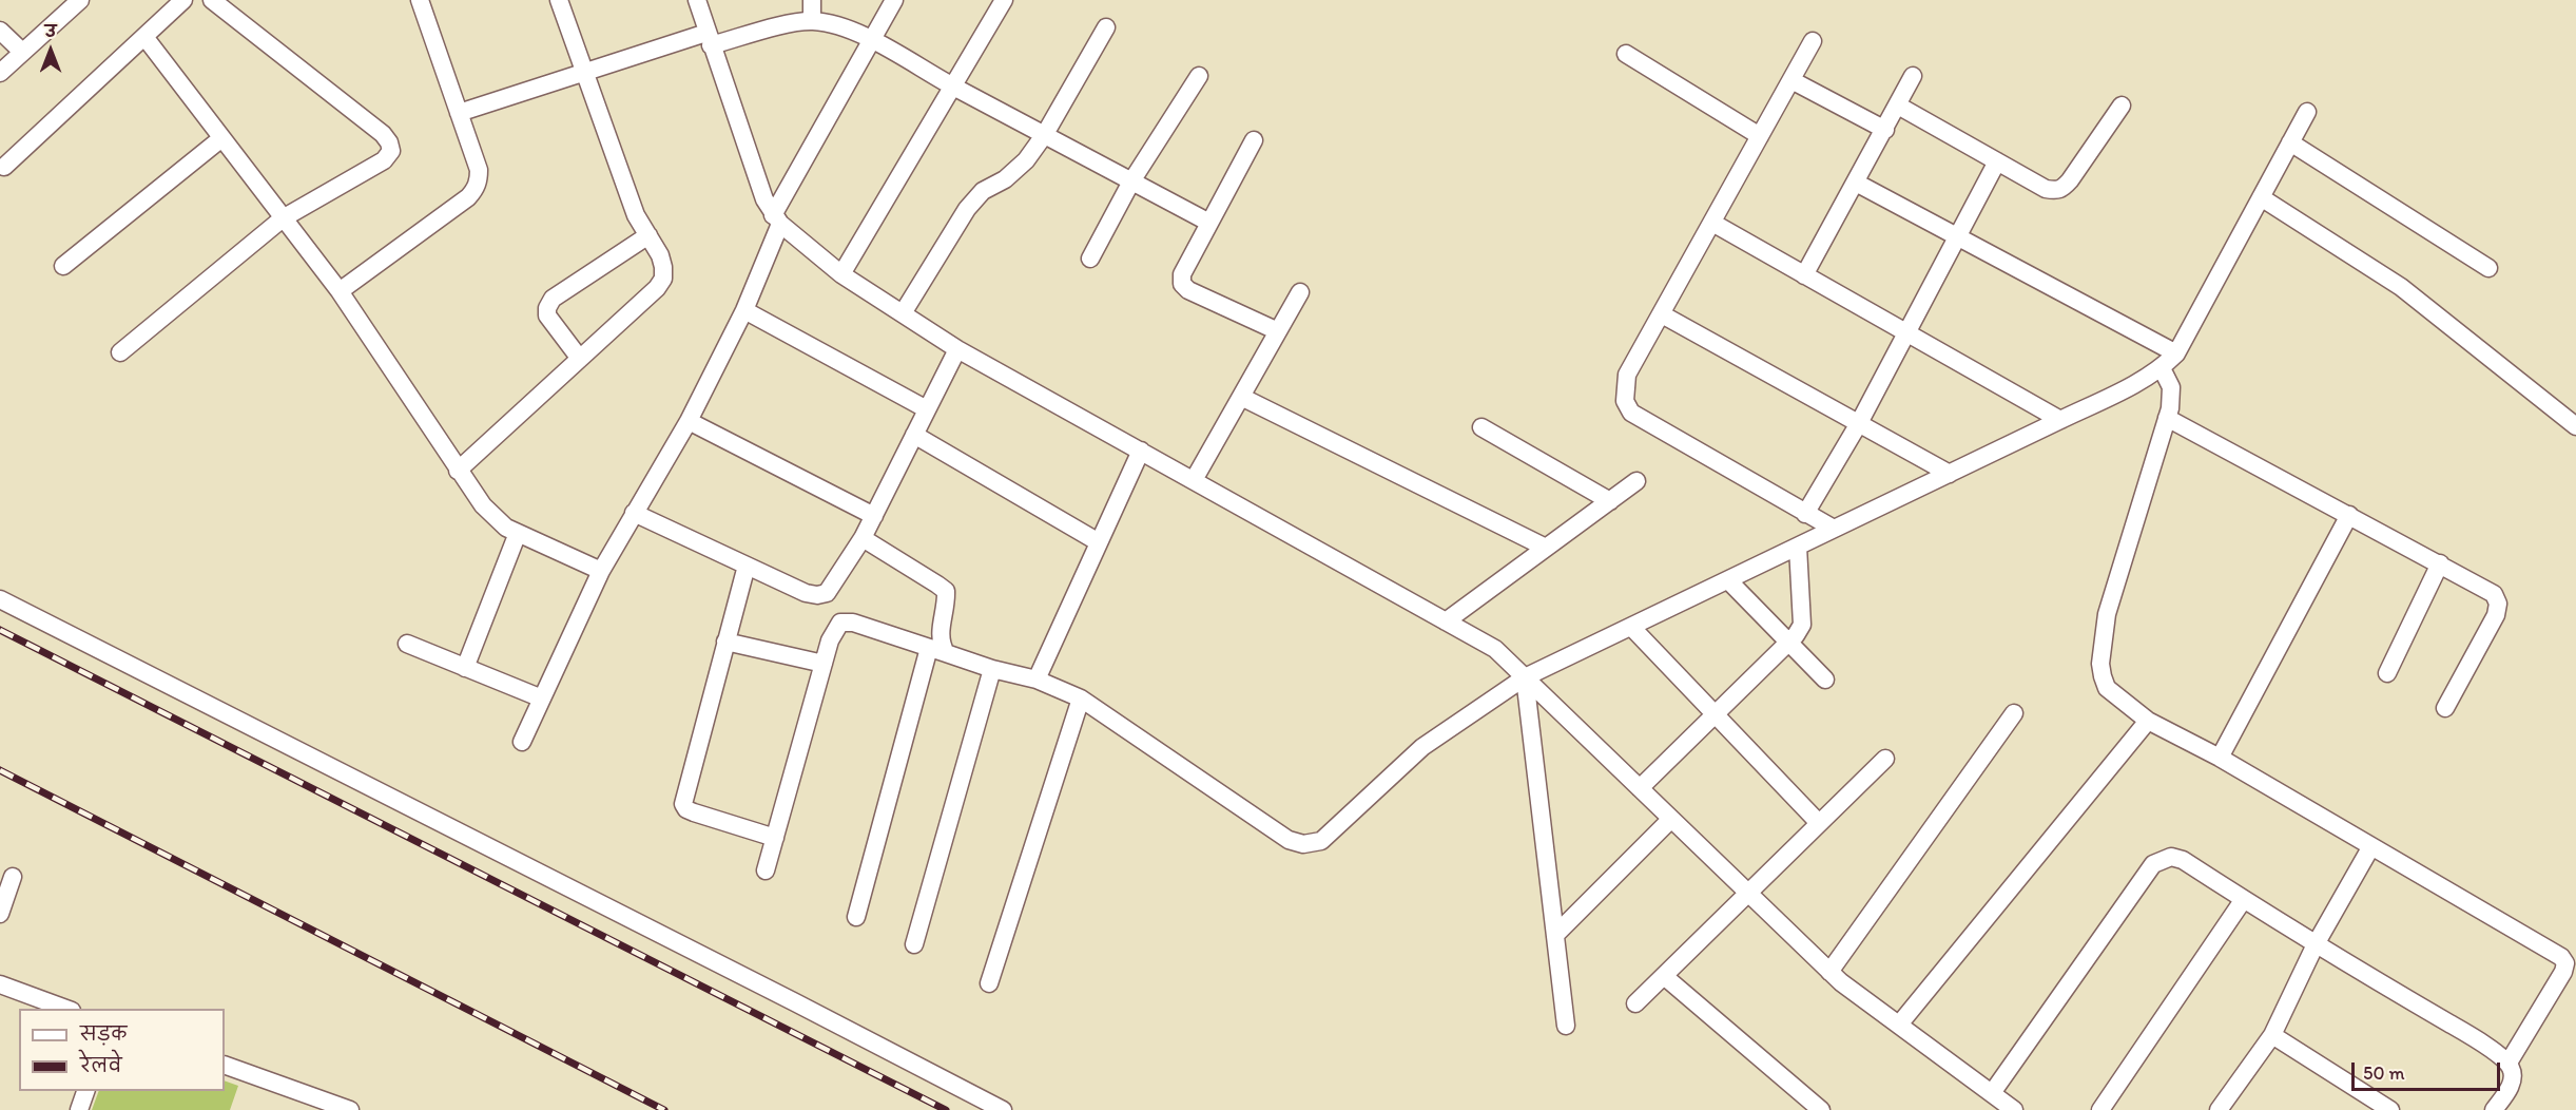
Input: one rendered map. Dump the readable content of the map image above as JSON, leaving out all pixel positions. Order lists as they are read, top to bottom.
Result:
{
  "legend": ["सड़क", "रेलवे"],
  "scale_bar": "50 m",
  "north": "top"
}
